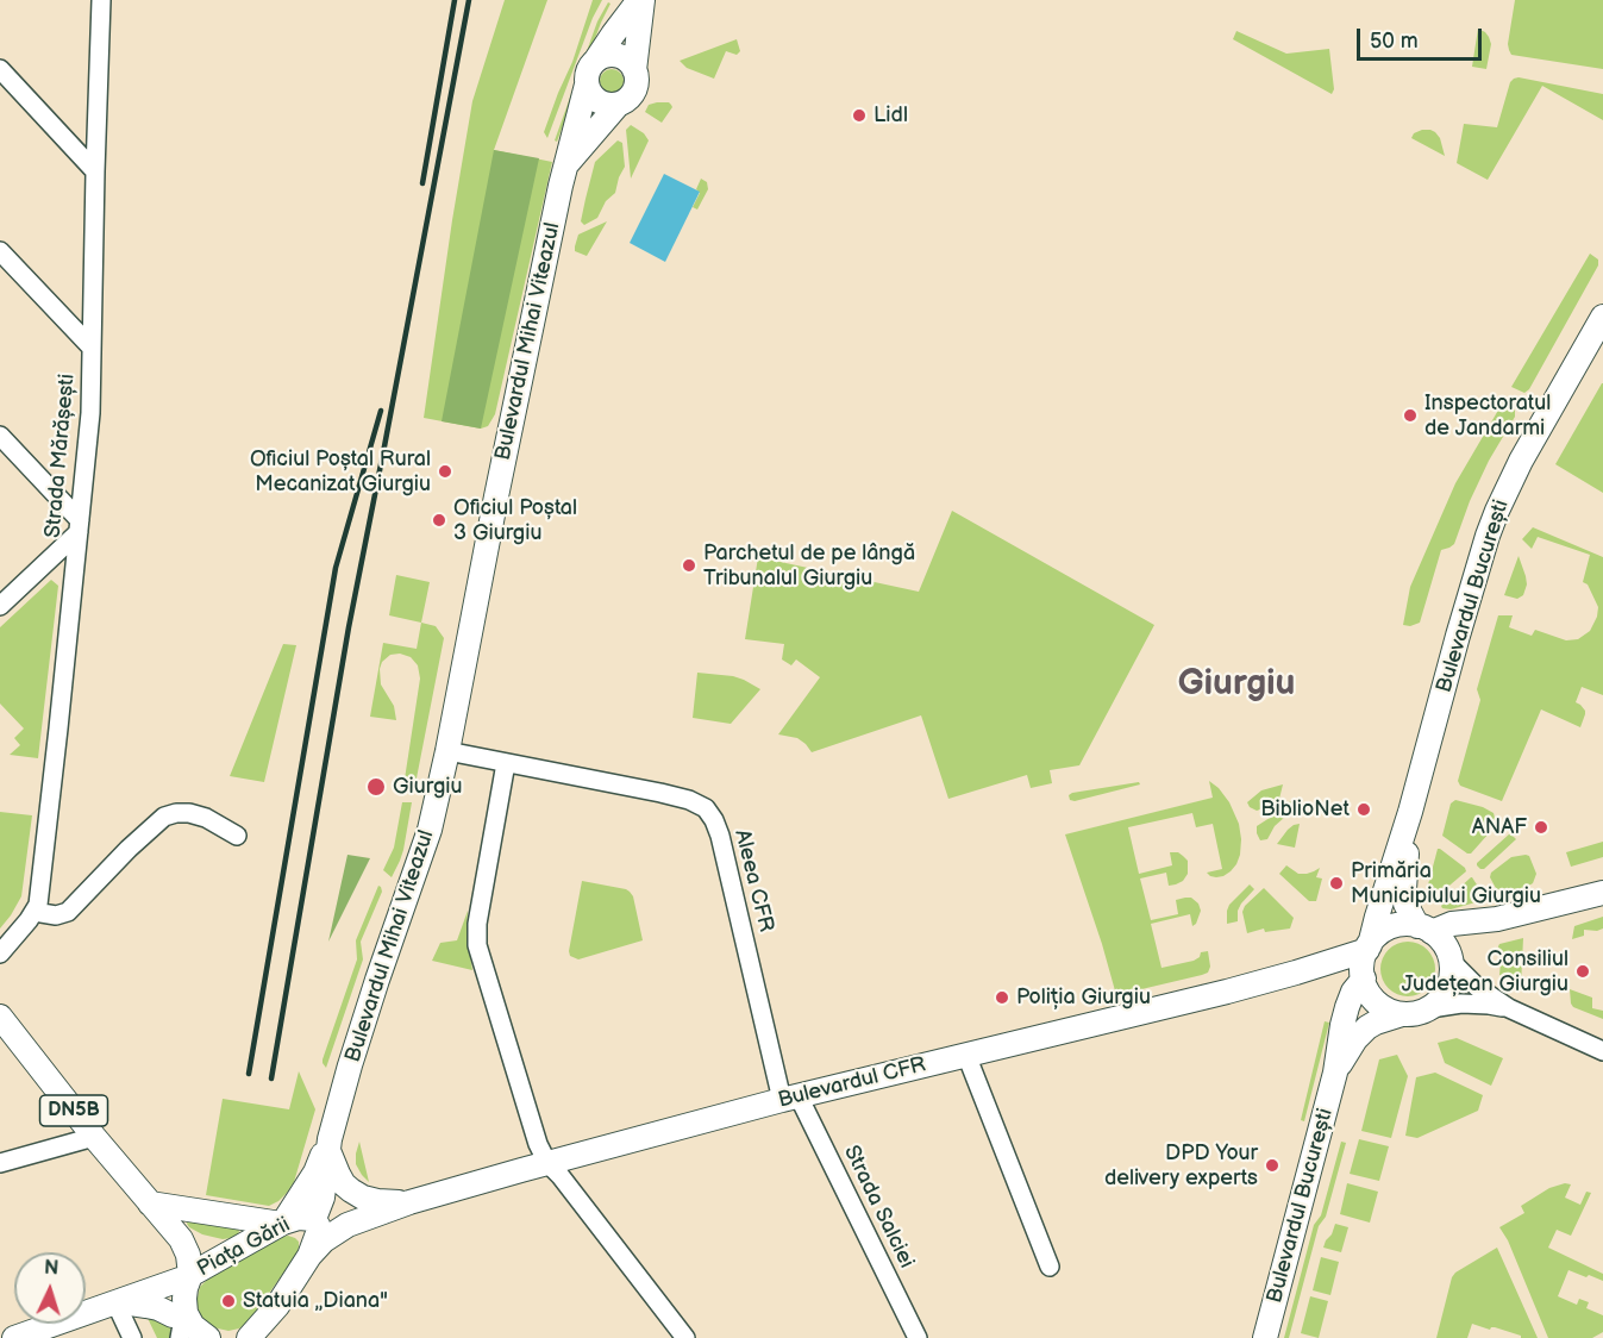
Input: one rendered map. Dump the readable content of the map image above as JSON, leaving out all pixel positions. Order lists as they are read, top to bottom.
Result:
{
  "streets": {
    "main road": [
      "Bulevardul Mihai Viteazul",
      "Bulevardul București",
      "Bulevardul CFR",
      "DN5B",
      "Piața Gării"
    ],
    "street": ["Strada Mărășești", "Aleea CFR", "Strada Salciei"]
  },
  "crossings": [
    ["Bulevardul Mihai Viteazul", "Aleea CFR"],
    ["Bulevardul Mihai Viteazul", "Bulevardul CFR"],
    ["Bulevardul Mihai Viteazul", "Piața Gării"],
    ["Bulevardul București", "Bulevardul CFR"],
    ["Aleea CFR", "Bulevardul CFR"],
    ["Aleea CFR", "Strada Salciei"],
    ["Bulevardul CFR", "Strada Salciei"],
    ["Bulevardul CFR", "Piața Gării"],
    ["DN5B", "Piața Gării"]
  ],
  "districts": ["Giurgiu"],
  "places": [
    "Lidl",
    "Inspectoratul de Jandarmi",
    "Oficiul Poștal Rural Mecanizat Giurgiu",
    "Oficiul Poștal 3 Giurgiu",
    "Parchetul de pe lângă Tribunalul Giurgiu",
    "Giurgiu",
    "BiblioNet",
    "ANAF",
    "Primăria Municipiului Giurgiu",
    "Consiliul Județean Giurgiu",
    "Poliția Giurgiu",
    "DPD Your delivery experts",
    "Statuia ,,Diana\""
  ],
  "scale_bar": "50 m",
  "north": "top"
}
